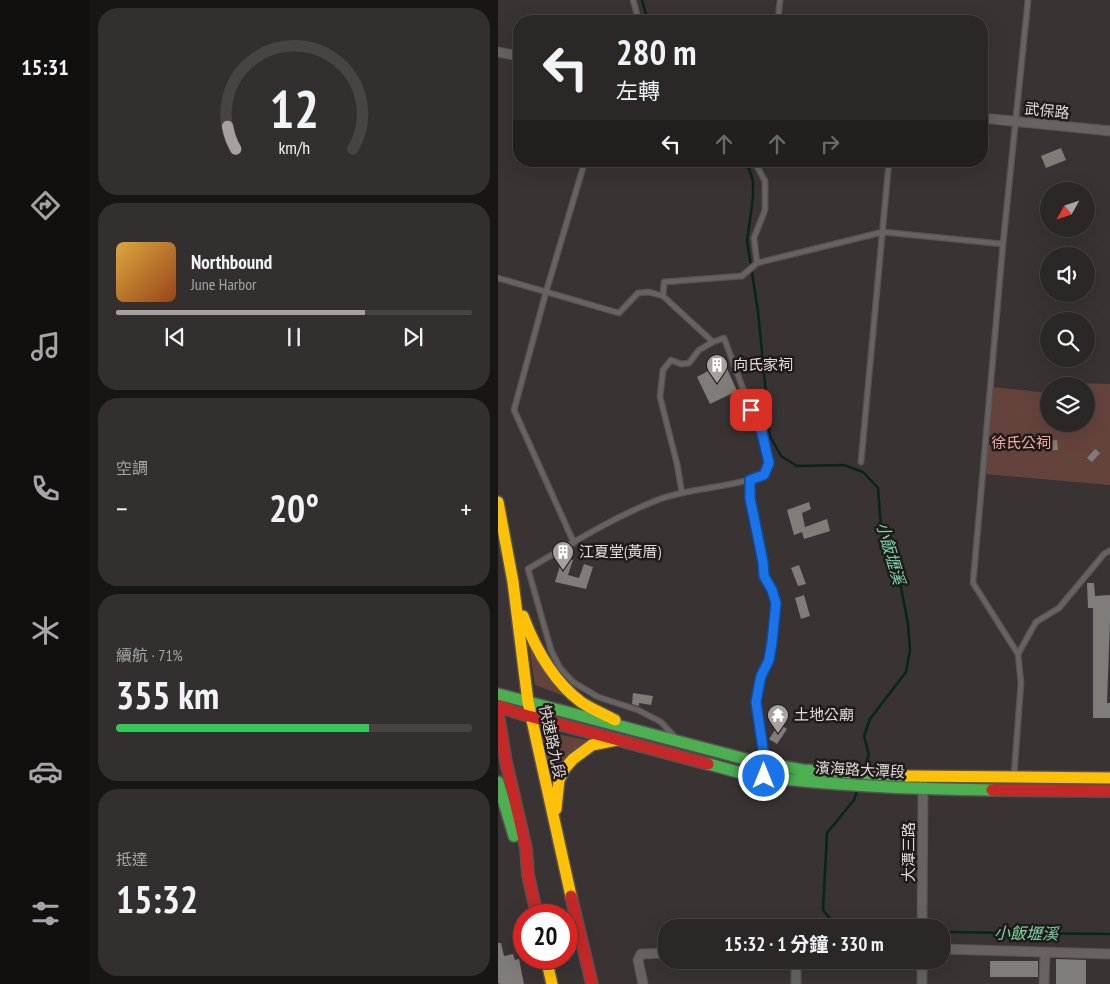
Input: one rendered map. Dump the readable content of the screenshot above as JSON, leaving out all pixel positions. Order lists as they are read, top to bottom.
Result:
{
  "streets": {
    "main road": ["快速路九段", "濱海路大潭段"],
    "street": ["武保路", "大潭三路"]
  },
  "crossings": [
    ["快速路九段", "濱海路大潭段"],
    ["濱海路大潭段", "大潭三路"]
  ],
  "water": ["小飯壢溪"],
  "parks": ["徐氏公祠"],
  "places": {
    "building": ["向氏家祠", "江夏堂(黃厝)"],
    "temple": ["土地公廟"]
  },
  "north": "bottom left",
  "page": {
    "tabs": "15:31",
    "turn": ["280 m", "左轉"],
    "song": ["Northbound", "June Harbor"],
    "tile": [
      "空調",
      ["續航 · 71%", "355 km"],
      ["抵達", "15:32"]
    ],
    "heat": ["−", "20°", "+"],
    "limit": "20",
    "trip": "15:32 · 1 分鐘 · 330 m",
    "gauge": ["12", "km/h"]
  }
}
